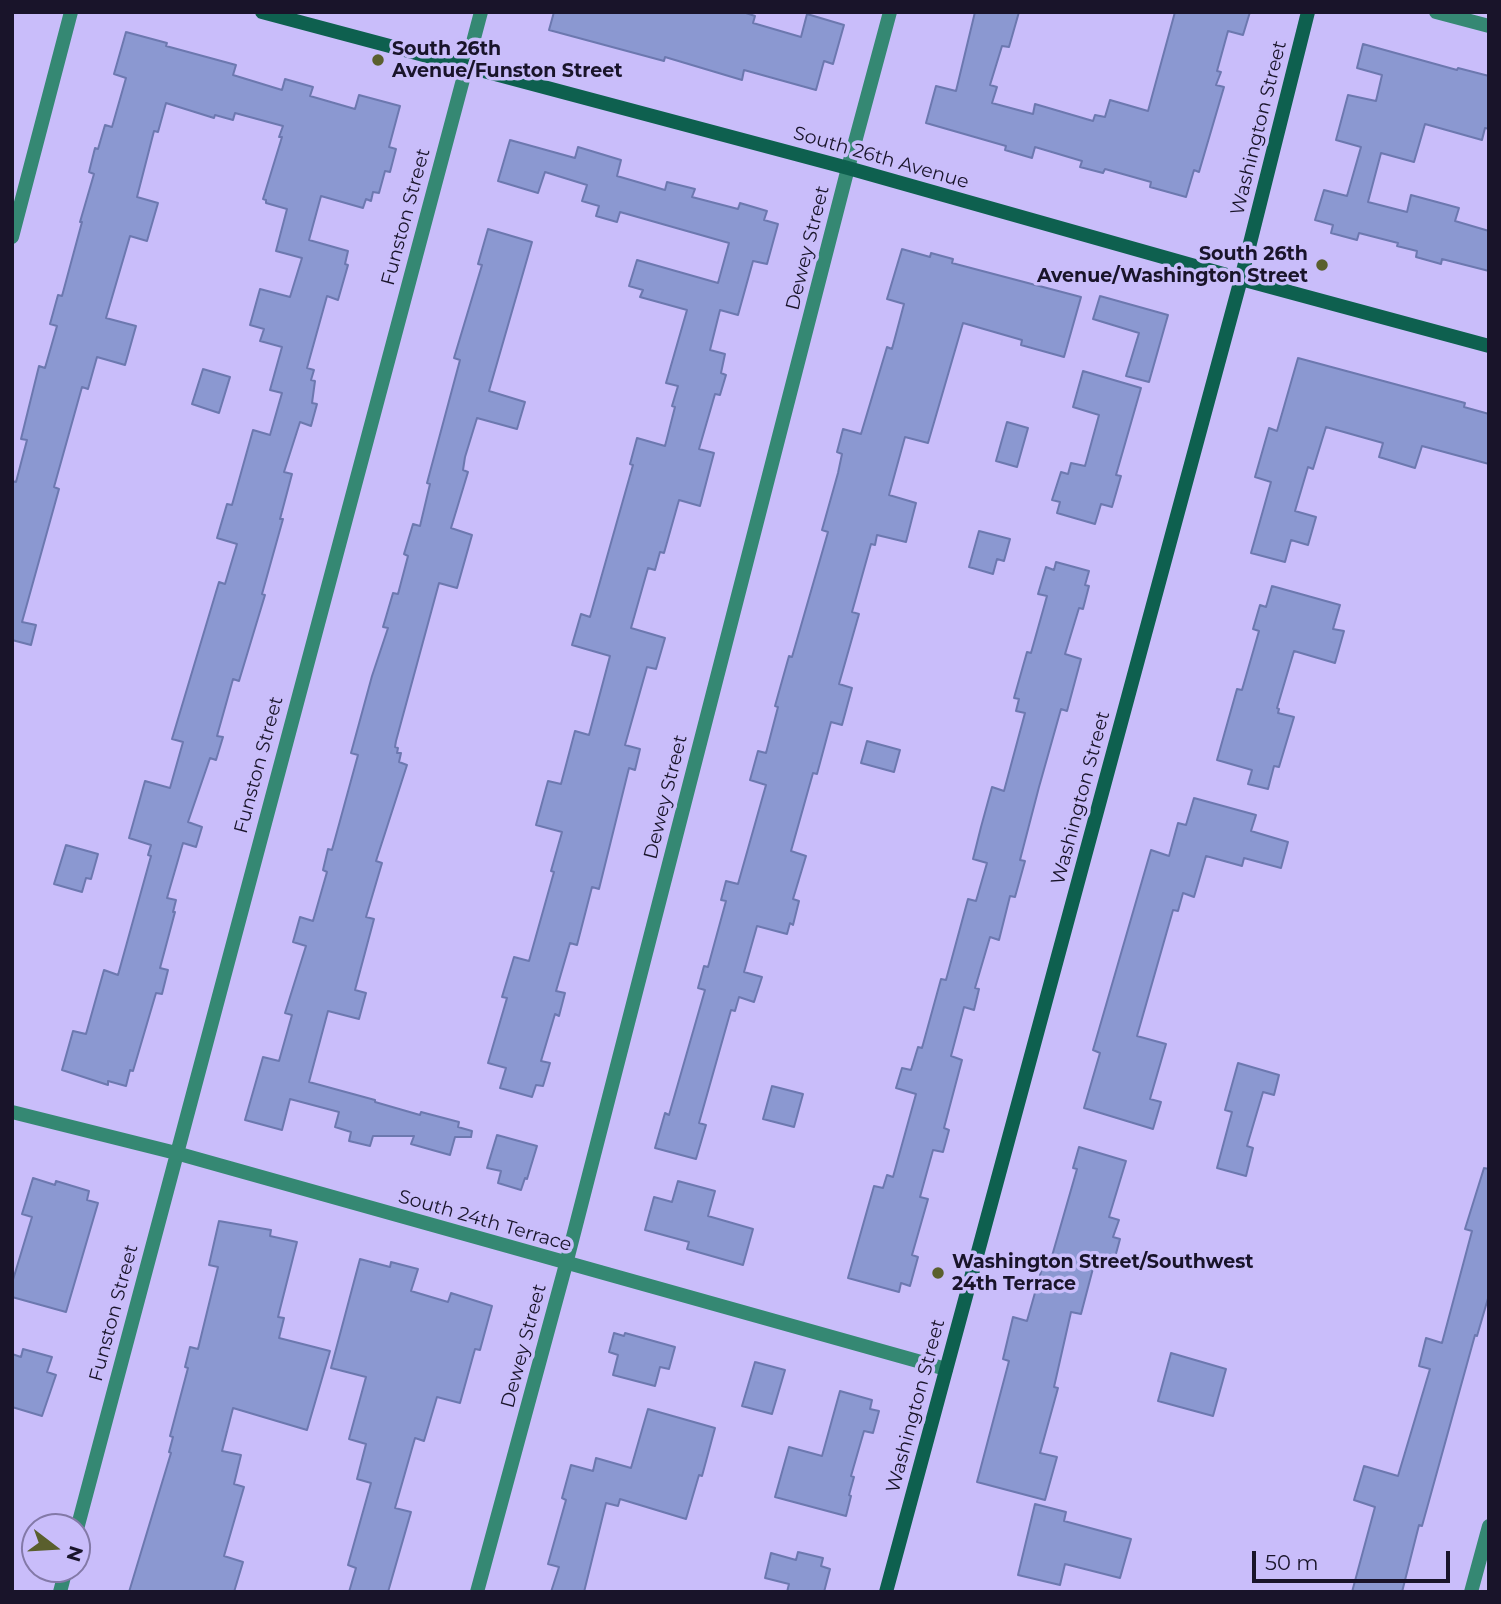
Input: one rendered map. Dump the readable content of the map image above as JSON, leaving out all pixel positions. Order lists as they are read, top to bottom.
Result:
{
  "streets": {
    "street": [
      "Washington Street",
      "South 26th Avenue",
      "Funston Street",
      "Dewey Street",
      "South 24th Terrace"
    ]
  },
  "crossings": [
    ["Washington Street", "South 26th Avenue"],
    ["Washington Street", "South 24th Terrace"],
    ["South 26th Avenue", "Funston Street"],
    ["South 26th Avenue", "Dewey Street"],
    ["Funston Street", "South 24th Terrace"],
    ["Dewey Street", "South 24th Terrace"]
  ],
  "places": ["South 26th Avenue/Funston Street", "South 26th Avenue/Washington Street", "Washington Street/Southwest 24th Terrace"],
  "scale_bar": "50 m",
  "north": "right"
}
